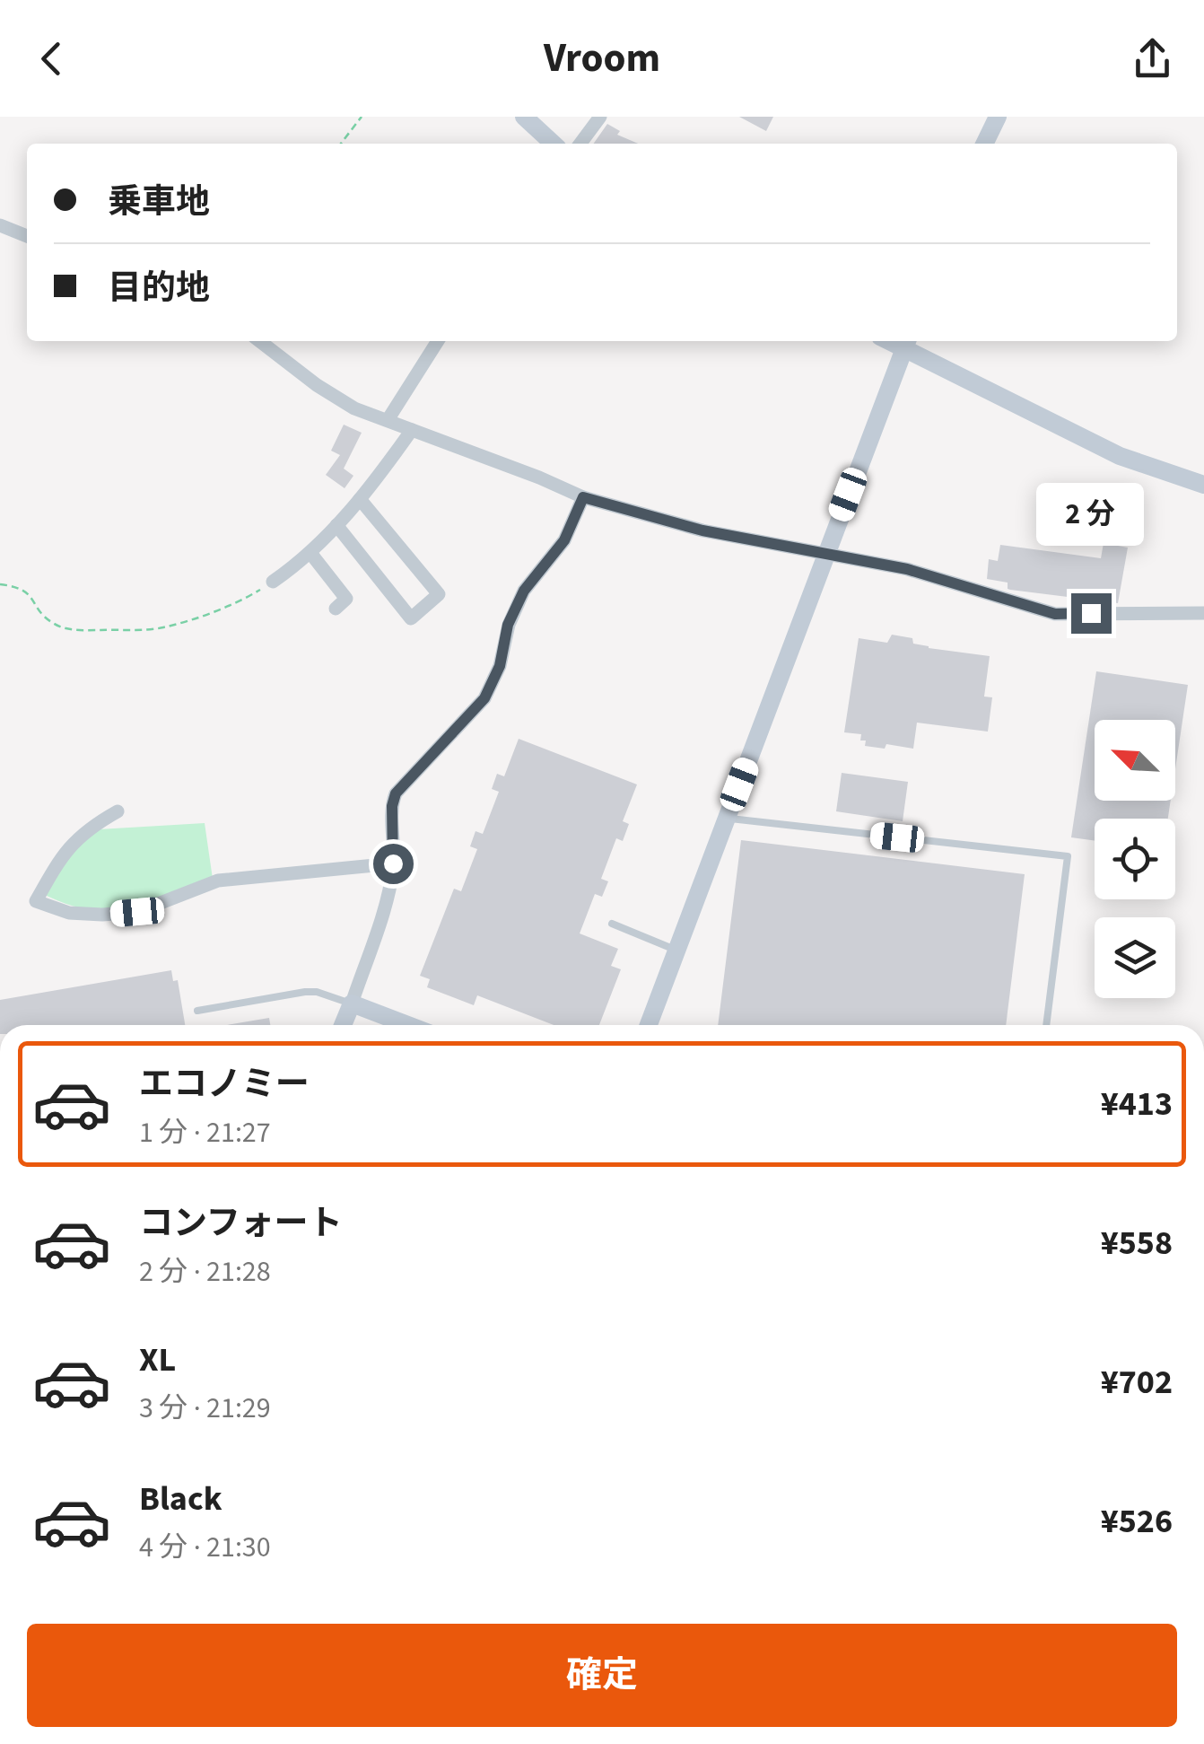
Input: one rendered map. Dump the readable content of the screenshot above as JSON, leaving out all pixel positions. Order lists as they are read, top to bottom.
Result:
{
  "north": "top left",
  "page": {
    "header": "Vroom",
    "banner": ["乗車地", "目的地"],
    "bubble": "2 分",
    "list": [
      {
        "name": "エコノミー",
        "note": "1 分 · 21:27",
        "value": "¥413"
      },
      {
        "name": "コンフォート",
        "note": "2 分 · 21:28",
        "value": "¥558"
      },
      {
        "name": "XL",
        "note": "3 分 · 21:29",
        "value": "¥702"
      },
      {
        "name": "Black",
        "note": "4 分 · 21:30",
        "value": "¥526"
      }
    ],
    "buttons": "確定"
  }
}
